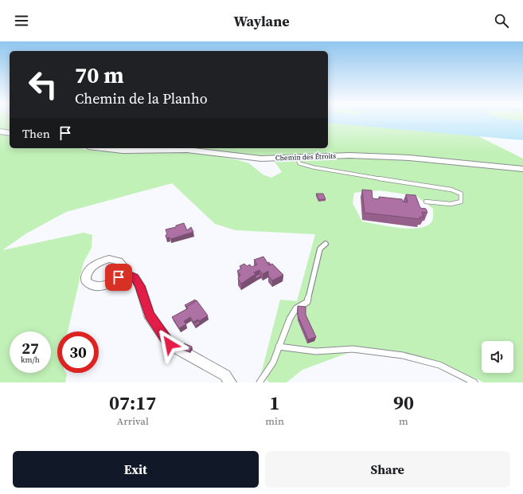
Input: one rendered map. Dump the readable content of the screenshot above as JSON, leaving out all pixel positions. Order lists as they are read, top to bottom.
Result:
{
  "streets": {
    "main road": ["Chemin des Étroits"]
  },
  "page": {
    "header": "Waylane",
    "turn": ["70 m", "Chemin de la Planho"],
    "then": "Then",
    "speed": "27 km/h",
    "limit": "30",
    "eta": [
      "07:17",
      "Arrival",
      "1",
      "min",
      "90",
      "m"
    ],
    "buttons": ["Exit", "Share"]
  }
}
